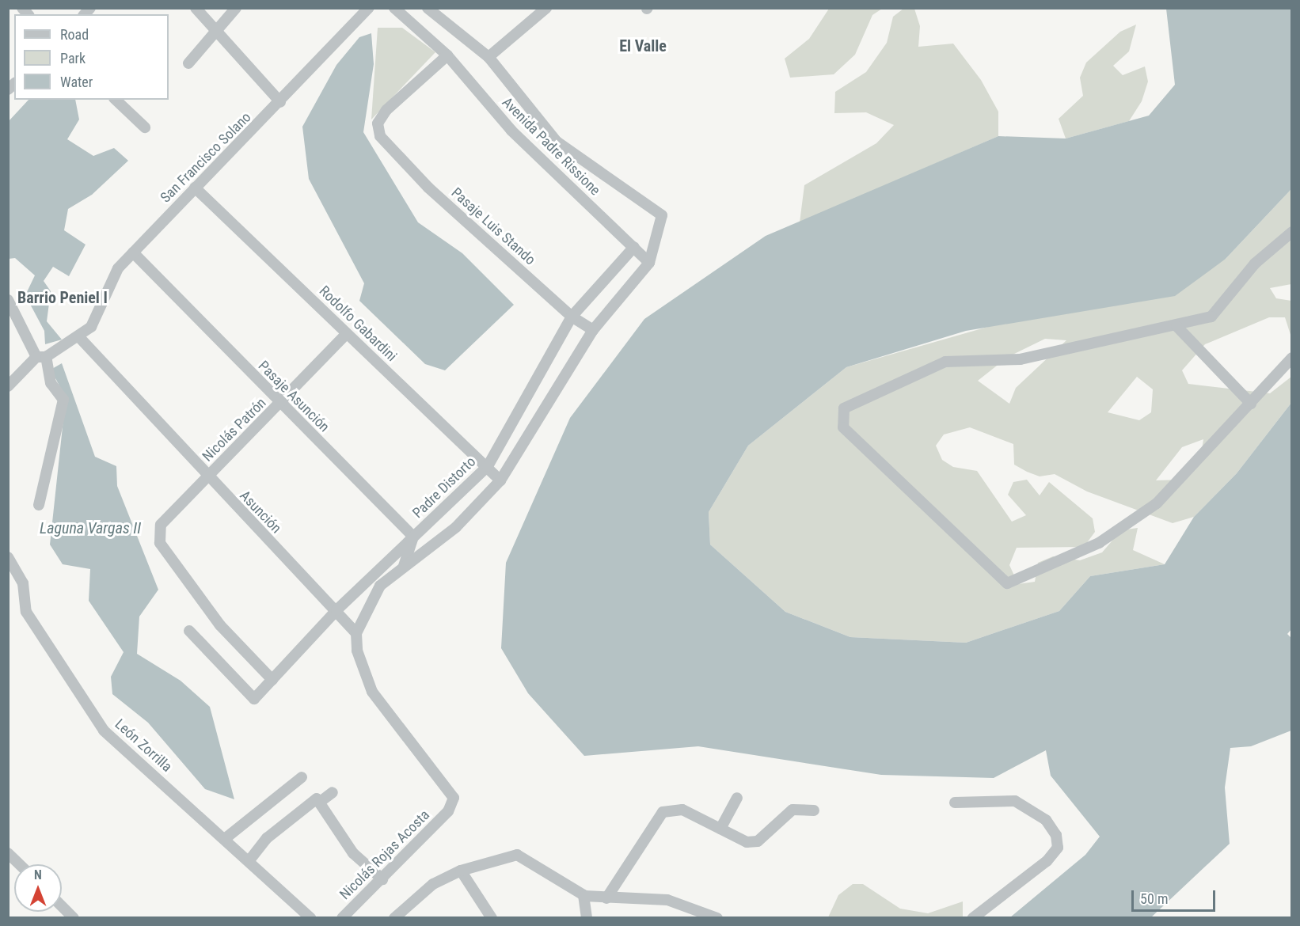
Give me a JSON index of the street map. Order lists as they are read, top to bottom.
{
  "streets": {
    "street": [
      "Avenida Padre Rissione",
      "San Francisco Solano",
      "Pasaje Luis Stando",
      "Rodolfo Gabardini",
      "Pasaje Asunción",
      "Nicolás Patrón",
      "Padre Distorto",
      "Asunción",
      "León Zorrilla",
      "Nicolás Rojas Acosta"
    ]
  },
  "crossings": [
    ["Avenida Padre Rissione", "Pasaje Luis Stando"],
    ["Avenida Padre Rissione", "Padre Distorto"],
    ["San Francisco Solano", "Rodolfo Gabardini"],
    ["San Francisco Solano", "Pasaje Asunción"],
    ["San Francisco Solano", "Asunción"],
    ["Pasaje Luis Stando", "Padre Distorto"],
    ["Rodolfo Gabardini", "Nicolás Patrón"],
    ["Rodolfo Gabardini", "Padre Distorto"],
    ["Pasaje Asunción", "Nicolás Patrón"],
    ["Pasaje Asunción", "Padre Distorto"],
    ["Nicolás Patrón", "Padre Distorto"],
    ["Nicolás Patrón", "Asunción"],
    ["Padre Distorto", "Asunción"],
    ["Asunción", "Nicolás Rojas Acosta"]
  ],
  "districts": ["El Valle", "Barrio Peniel I"],
  "water": ["Laguna Vargas II"],
  "legend": ["Road", "Park", "Water"],
  "scale_bar": "50 m",
  "north": "top"
}
